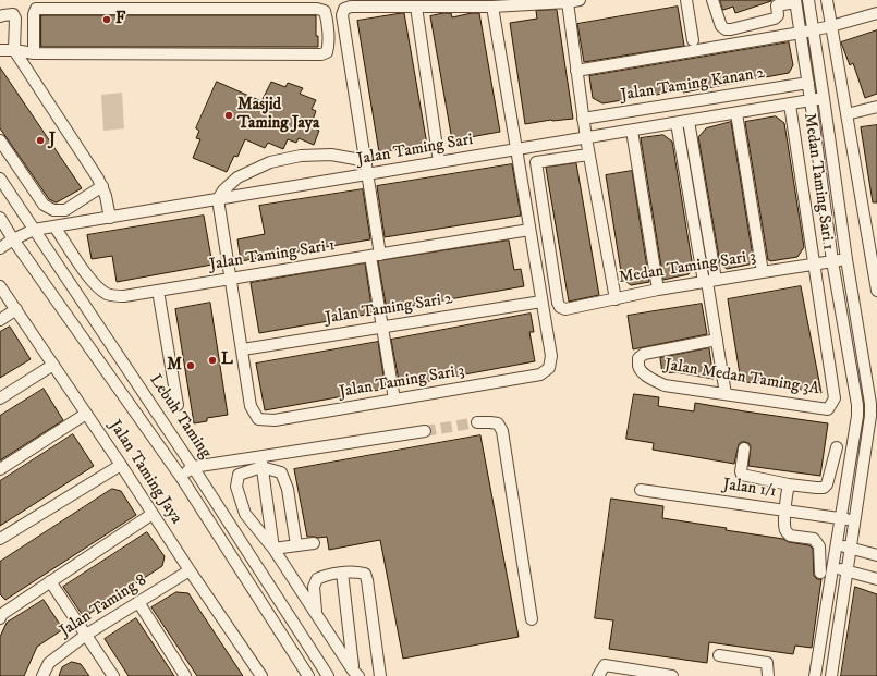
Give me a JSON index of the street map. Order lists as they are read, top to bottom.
{
  "streets": {
    "street": [
      "Jalan Taming Kanan 2",
      "Jalan Taming Sari",
      "Medan Taming Sari 1",
      "Jalan Taming Sari 1",
      "Medan Taming Sari 3",
      "Jalan Taming Sari 2",
      "Jalan Medan Taming 3A",
      "Jalan Taming Sari 3",
      "Lebuh Taming",
      "Jalan Taming Jaya",
      "Jalan 1/1",
      "Jalan Taming 8"
    ]
  },
  "crossings": [
    ["Jalan Taming Kanan 2", "Medan Taming Sari 3"],
    ["Jalan Taming Sari", "Medan Taming Sari 1"],
    ["Jalan Taming Sari", "Jalan Taming Sari 1"],
    ["Jalan Taming Sari", "Medan Taming Sari 3"],
    ["Jalan Taming Sari", "Lebuh Taming"],
    ["Medan Taming Sari 1", "Medan Taming Sari 3"],
    ["Medan Taming Sari 1", "Jalan Medan Taming 3A"],
    ["Medan Taming Sari 3", "Jalan Medan Taming 3A"],
    ["Jalan Taming Sari 2", "Jalan Taming Sari 3"],
    ["Jalan Taming Jaya", "Jalan Taming 8"]
  ],
  "places": [
    "F",
    "Masjid Taming Jaya",
    "J",
    "L",
    "M"
  ]
}
